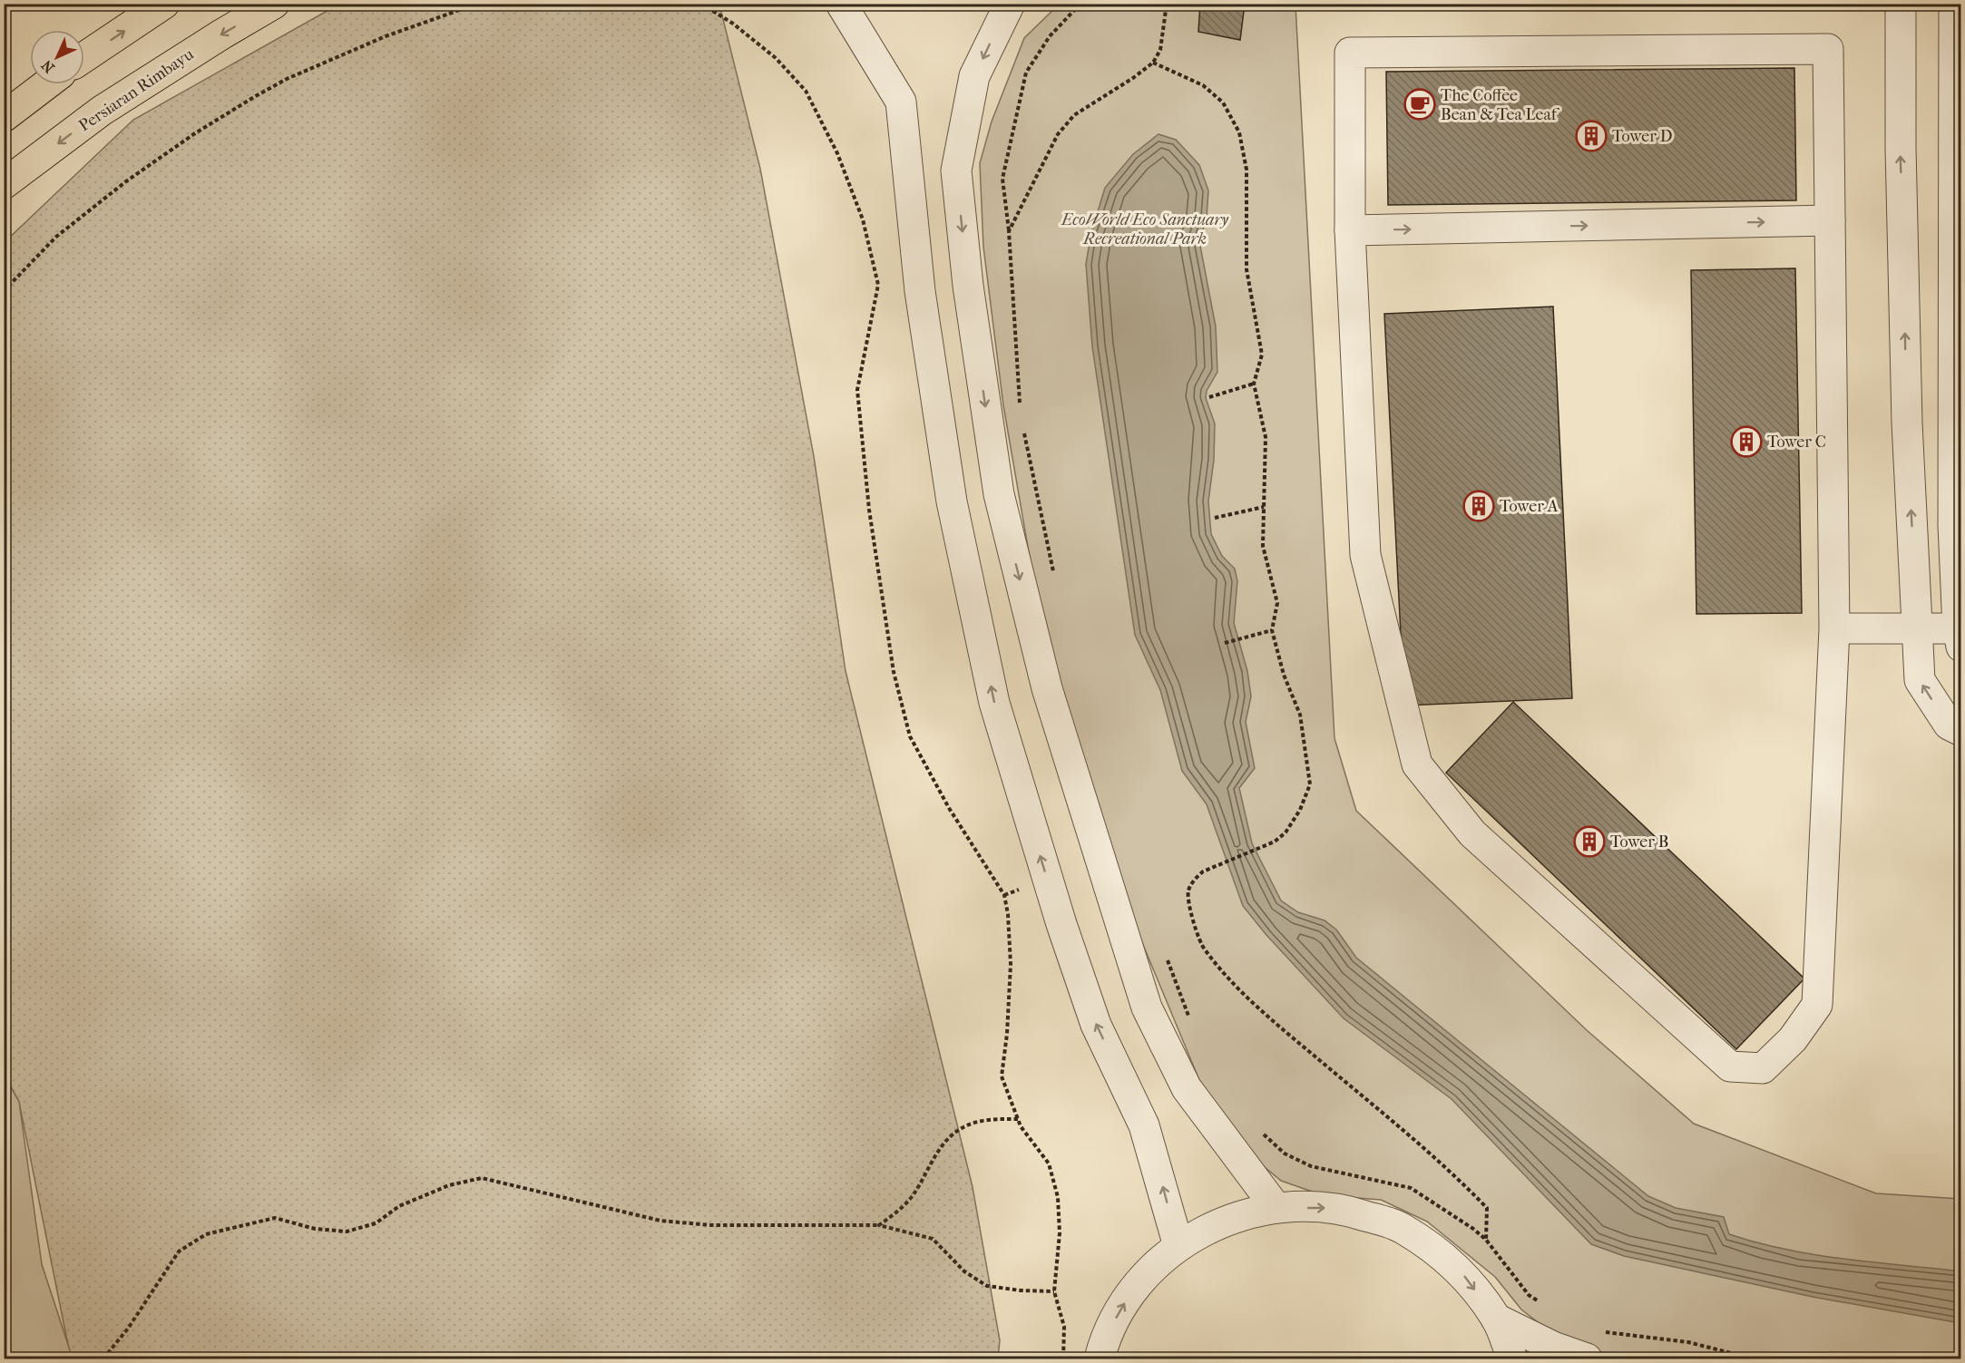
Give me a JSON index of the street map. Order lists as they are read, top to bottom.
{
  "streets": {
    "main road": ["Persiaran Rimbayu"]
  },
  "parks": ["EcoWorld Eco Sanctuary Recreational Park"],
  "places": {
    "cafe": ["The Coffee Bean & Tea Leaf"],
    "building": [
      "Tower D",
      "Tower C",
      "Tower A",
      "Tower B"
    ]
  },
  "north": "bottom left"
}
